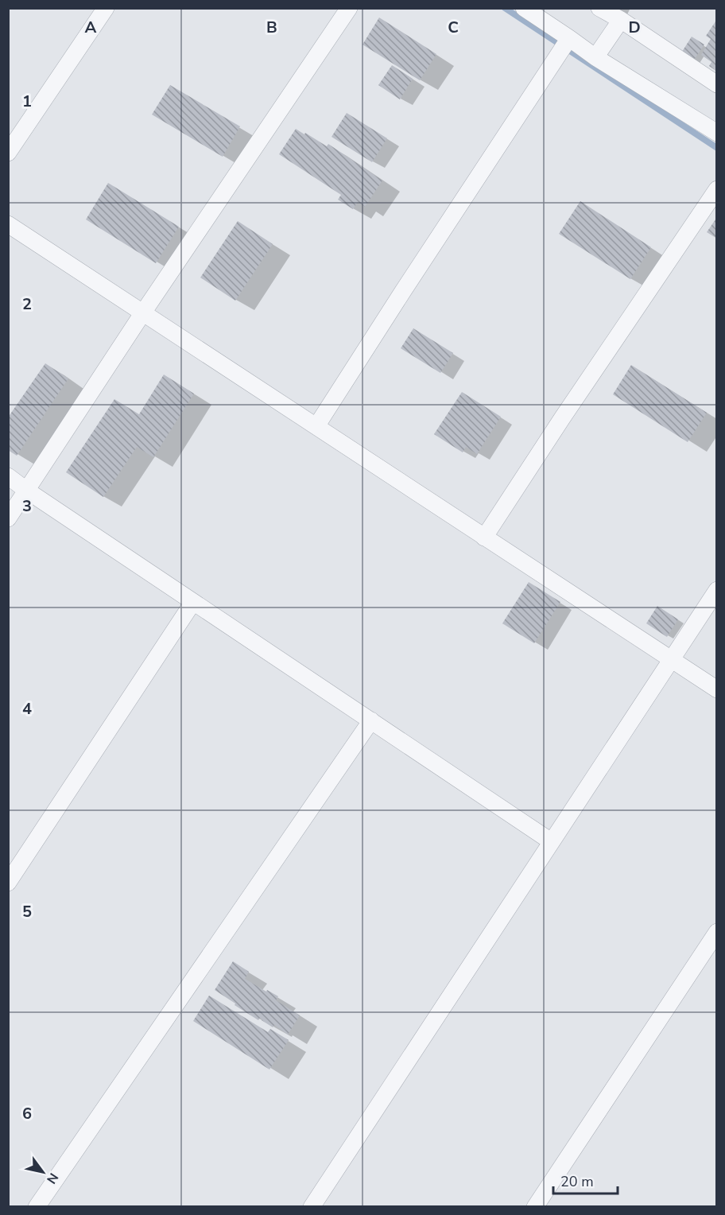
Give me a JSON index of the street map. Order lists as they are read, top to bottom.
{
  "scale_bar": "20 m",
  "north": "bottom right",
  "grid": {
    "columns": [
      "A",
      "B",
      "C",
      "D"
    ],
    "rows": [
      "1",
      "2",
      "3",
      "4",
      "5",
      "6"
    ]
  }
}
